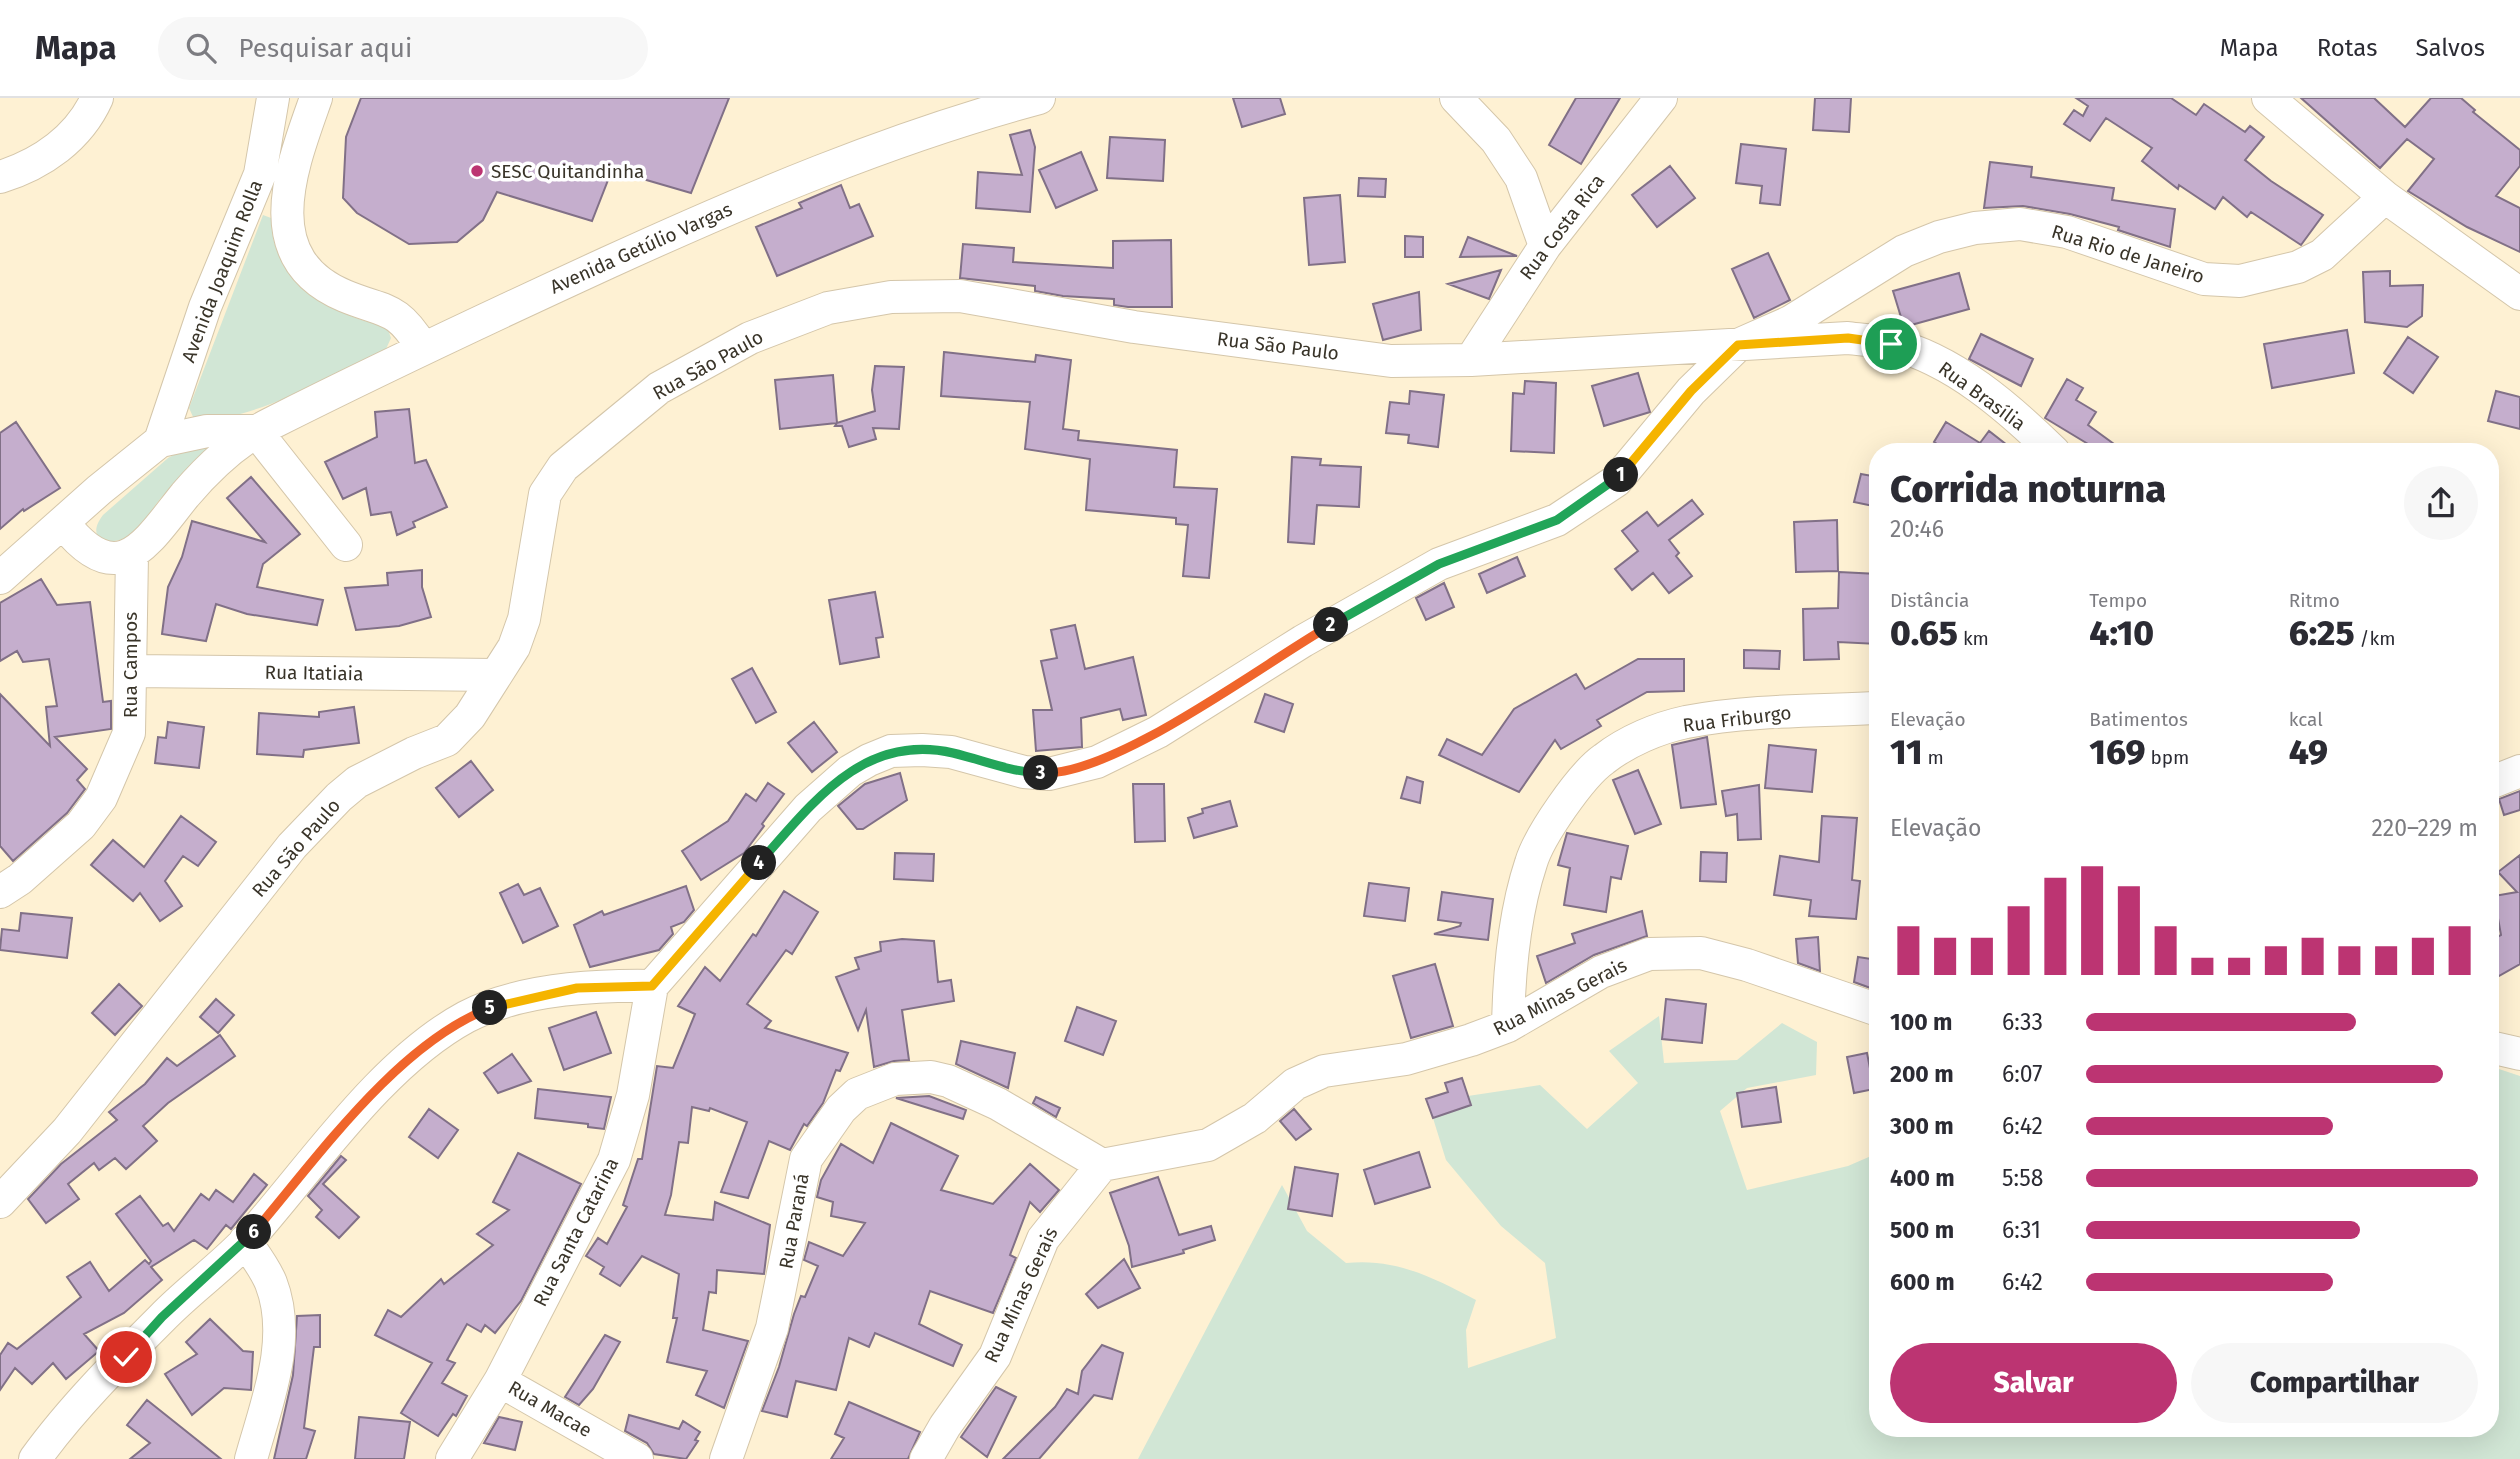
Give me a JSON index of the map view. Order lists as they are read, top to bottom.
{
  "streets": {
    "street": [
      "Rua Costa Rica",
      "Avenida Getúlio Vargas",
      "Rua Rio de Janeiro",
      "Avenida Joaquim Rolla",
      "Rua São Paulo",
      "Rua Brasília",
      "Rua Campos",
      "Rua Itatiaia",
      "Rua Friburgo",
      "Rua Minas Gerais",
      "Rua Paraná",
      "Rua Santa Catarina",
      "Rua Macae"
    ]
  },
  "crossings": [
    ["Rua Costa Rica", "Rua São Paulo"],
    ["Avenida Getúlio Vargas", "Avenida Joaquim Rolla"],
    ["Avenida Getúlio Vargas", "Rua Campos"],
    ["Rua Rio de Janeiro", "Rua São Paulo"],
    ["Rua Rio de Janeiro", "Rua Brasília"],
    ["Rua Rio de Janeiro", "Rua Santa Catarina"],
    ["Rua São Paulo", "Rua Brasília"],
    ["Rua São Paulo", "Rua Itatiaia"],
    ["Rua Campos", "Rua Itatiaia"],
    ["Rua Friburgo", "Rua Minas Gerais"],
    ["Rua Minas Gerais", "Rua Paraná"],
    ["Rua Santa Catarina", "Rua Macae"]
  ],
  "places": ["SESC Quitandinha"],
  "page": {
    "header": "Mapa",
    "search": "Pesquisar aqui",
    "nav": ["Mapa", "Rotas", "Salvos"],
    "heading": ["Corrida noturna", "20:46"],
    "pins": [
      "1",
      "2",
      "3",
      "4",
      "5",
      "6"
    ],
    "stats": [
      ["Distância", "0.65 km"],
      ["Tempo", "4:10"],
      ["Ritmo", "6:25 /km"],
      ["Elevação", "11 m"],
      ["Batimentos", "169 bpm"],
      ["kcal", "49"]
    ],
    "chart": ["Elevação", "220–229 m"],
    "list": [
      {
        "name": "100 m",
        "note": "6:33"
      },
      {
        "name": "200 m",
        "note": "6:07"
      },
      {
        "name": "300 m",
        "note": "6:42"
      },
      {
        "name": "400 m",
        "note": "5:58"
      },
      {
        "name": "500 m",
        "note": "6:31"
      },
      {
        "name": "600 m",
        "note": "6:42"
      }
    ],
    "buttons": ["Salvar", "Compartilhar"]
  }
}
